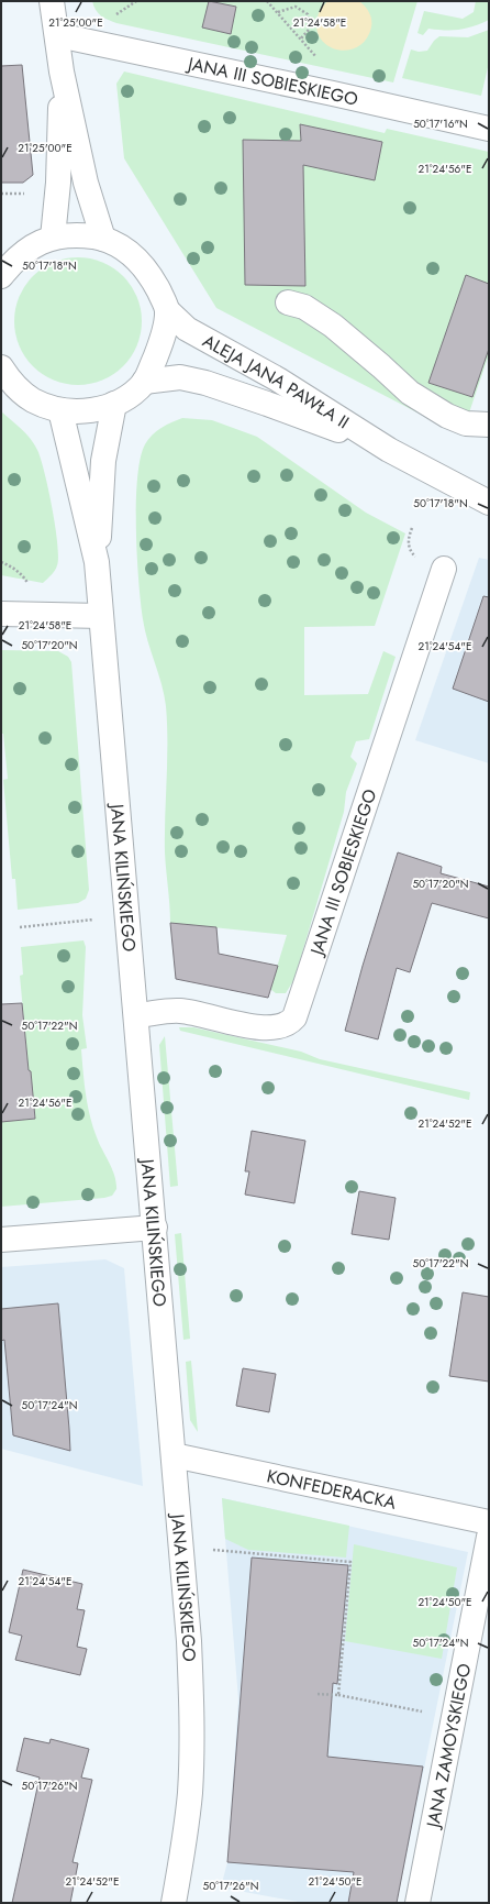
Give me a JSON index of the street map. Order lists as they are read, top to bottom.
{
  "streets": {
    "street": [
      "JANA III SOBIESKIEGO",
      "ALEJA JANA PAWŁA II",
      "JANA KILIŃSKIEGO",
      "KONFEDERACKA",
      "JANA ZAMOYSKIEGO"
    ]
  },
  "crossings": [
    ["JANA III SOBIESKIEGO", "JANA KILIŃSKIEGO"],
    ["JANA KILIŃSKIEGO", "KONFEDERACKA"]
  ],
  "coordinates": [
    "21°25'00\"E",
    "21°24'58\"E",
    "50°17'16\"N",
    "21°24'56\"E",
    "50°17'18\"N",
    "50°17'20\"N",
    "21°24'54\"E",
    "50°17'22\"N",
    "21°24'52\"E",
    "50°17'24\"N",
    "21°24'50\"E",
    "50°17'26\"N"
  ]
}
